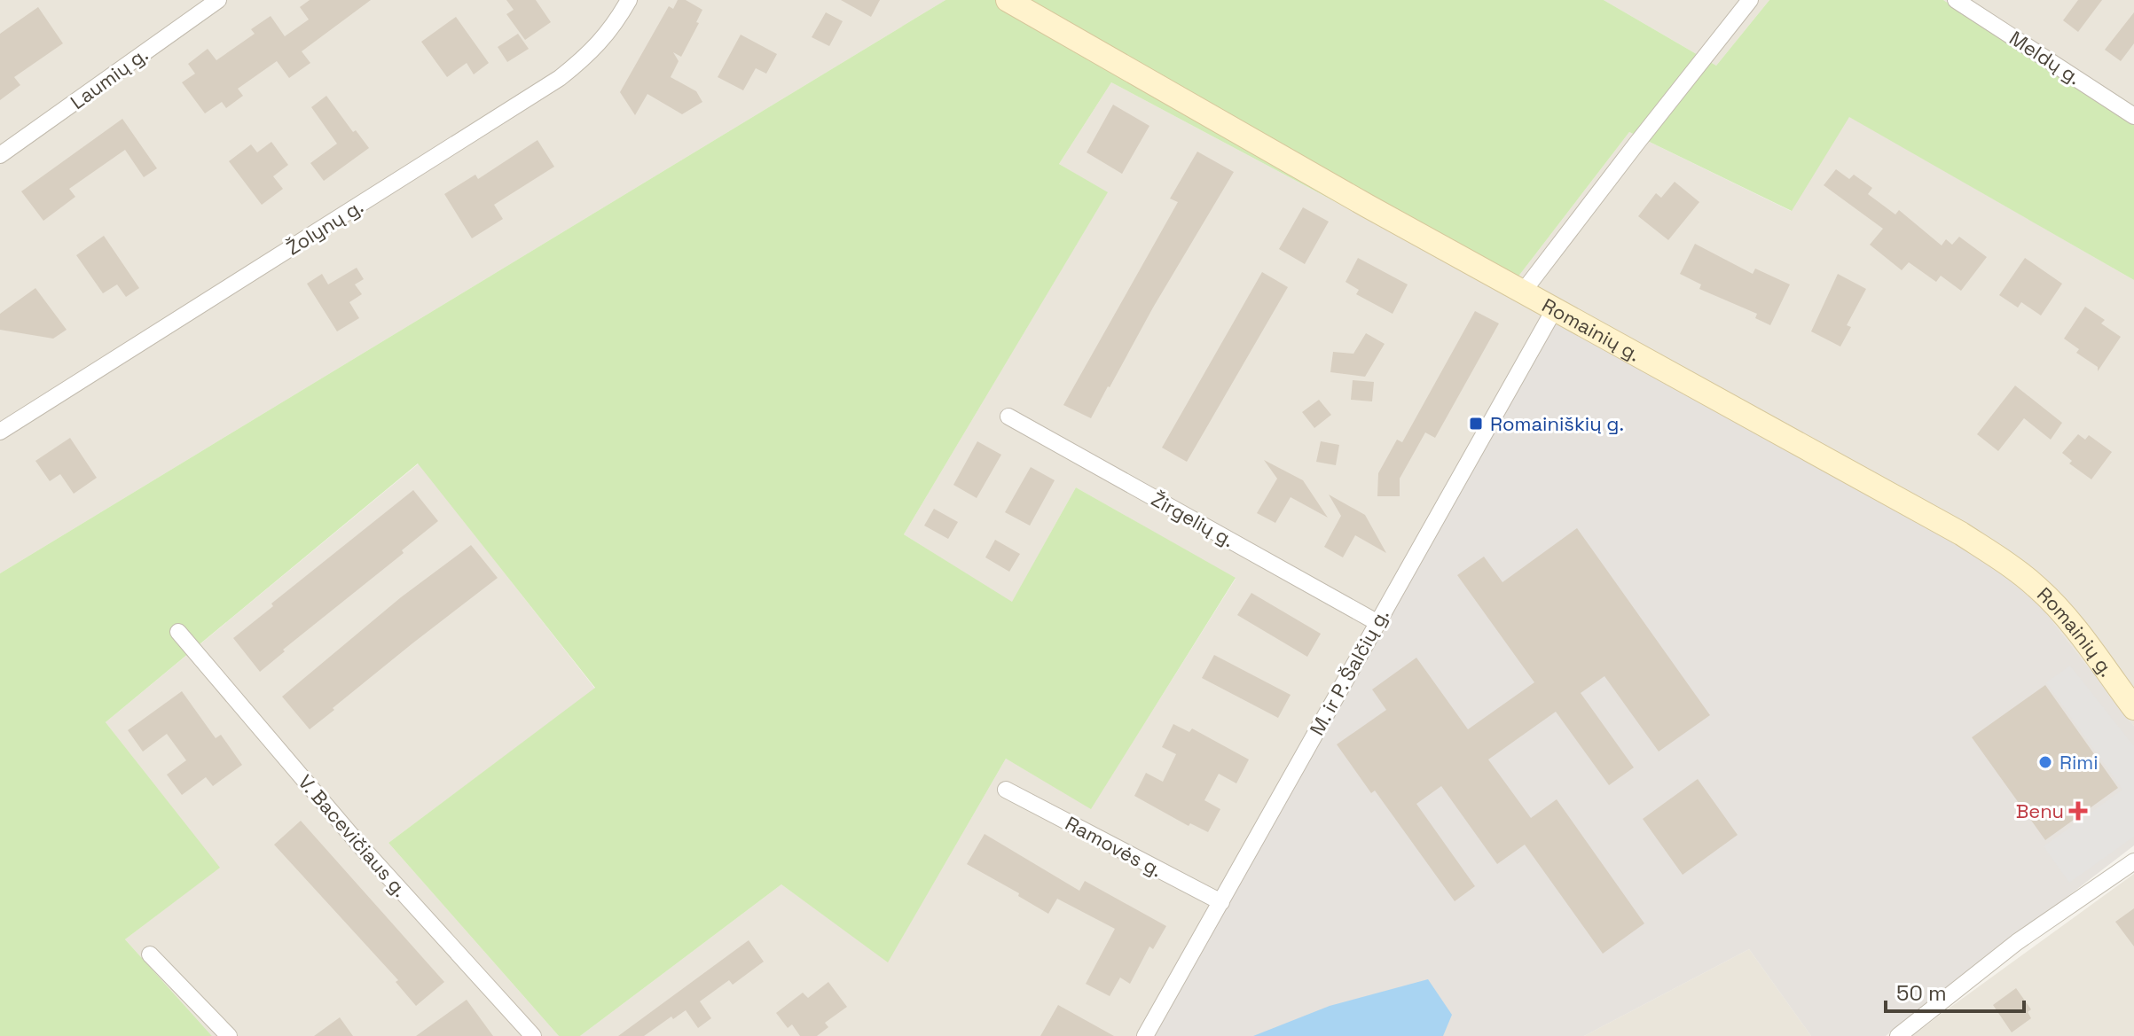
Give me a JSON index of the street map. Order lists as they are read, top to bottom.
{
  "streets": {
    "main road": ["Romainių g."],
    "street": [
      "Meldų g.",
      "Laumių g.",
      "Žolynų g.",
      "Žirgelių g.",
      "M. ir P. Šalčių g.",
      "V. Bacevičiaus g.",
      "Ramovės g."
    ]
  },
  "crossings": [
    ["Romainių g.", "M. ir P. Šalčių g."],
    ["Žirgelių g.", "M. ir P. Šalčių g."],
    ["M. ir P. Šalčių g.", "Ramovės g."]
  ],
  "places": {
    "transit": ["Romainiškių g."],
    "other": ["Rimi"],
    "health": ["Benu"]
  },
  "scale_bar": "50 m"
}
